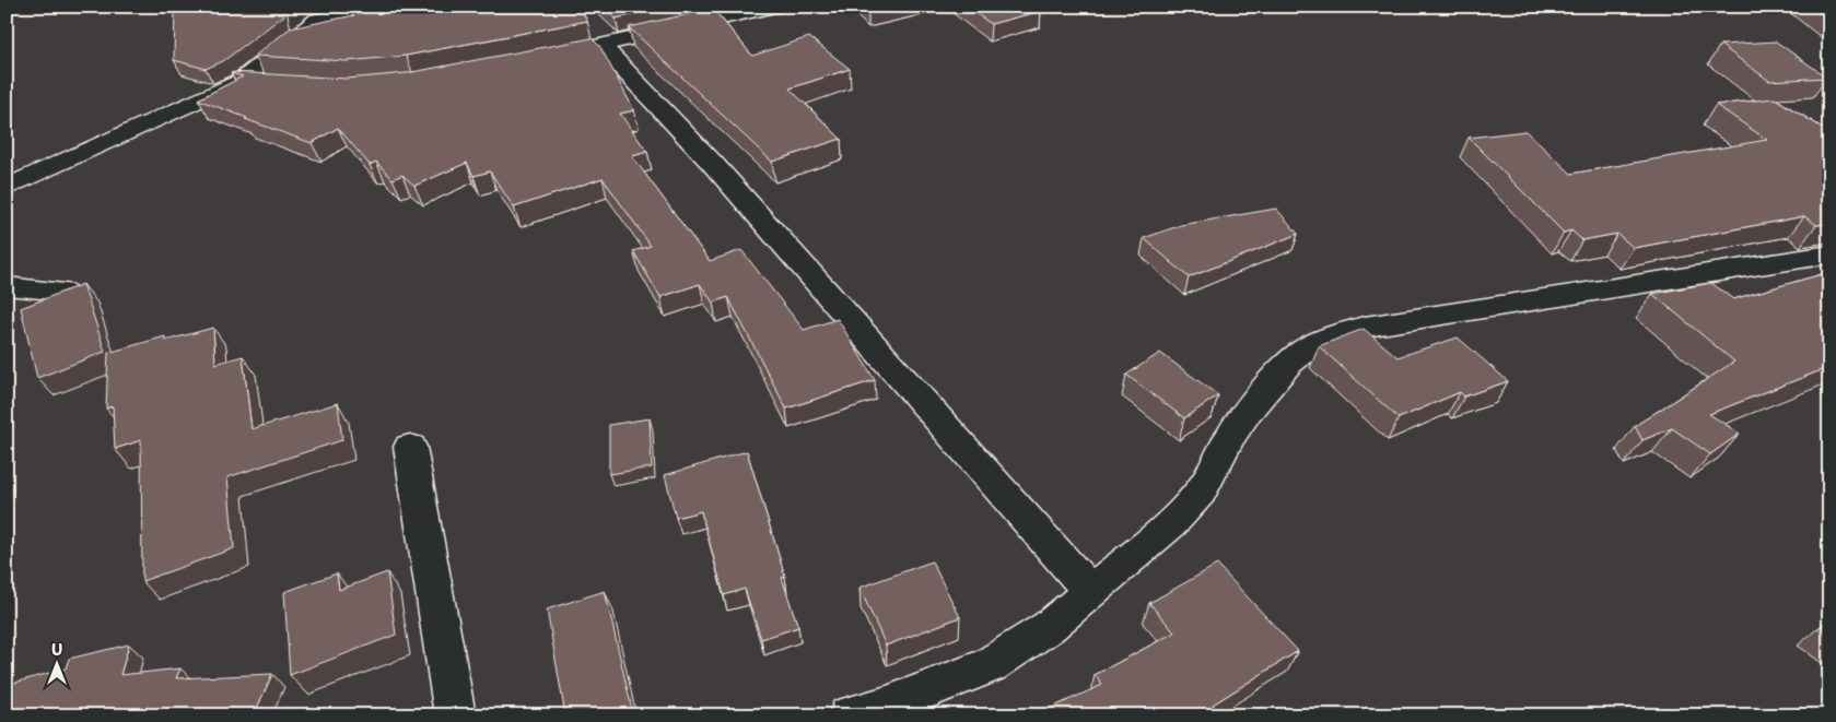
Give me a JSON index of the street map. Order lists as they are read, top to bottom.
{
  "north": "top"
}
